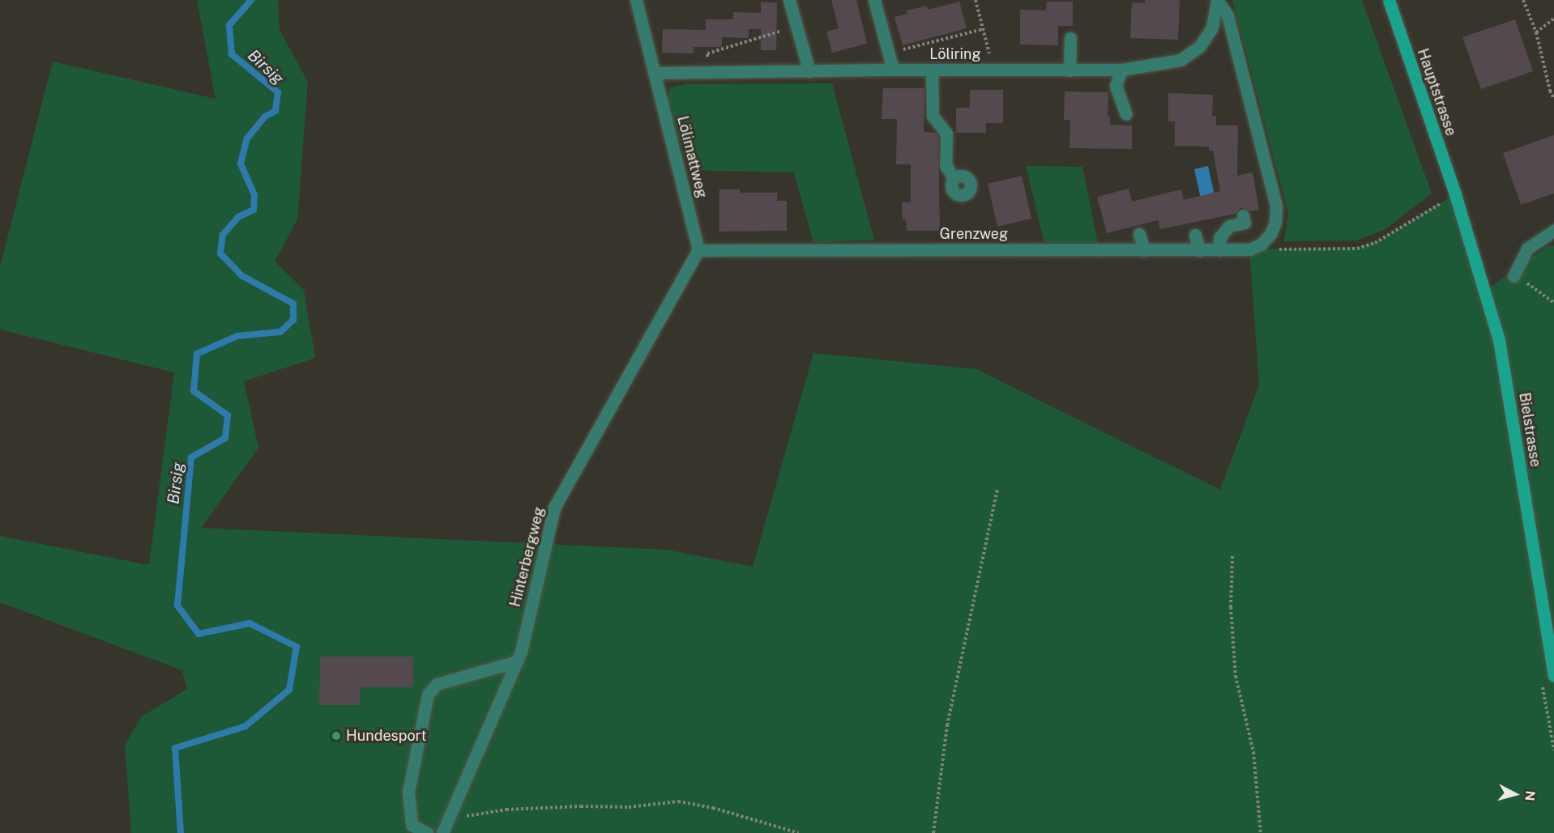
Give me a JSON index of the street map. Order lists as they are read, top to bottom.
{
  "streets": {
    "main road": ["Hauptstrasse", "Bielstrasse"],
    "street": [
      "Löliring",
      "Lölimattweg",
      "Grenzweg",
      "Hinterbergweg"
    ]
  },
  "crossings": [
    ["Löliring", "Lölimattweg"],
    ["Hauptstrasse", "Bielstrasse"],
    ["Lölimattweg", "Grenzweg"],
    ["Lölimattweg", "Hinterbergweg"],
    ["Grenzweg", "Hinterbergweg"]
  ],
  "water": ["Birsig"],
  "places": ["Hundesport"],
  "north": "right"
}
